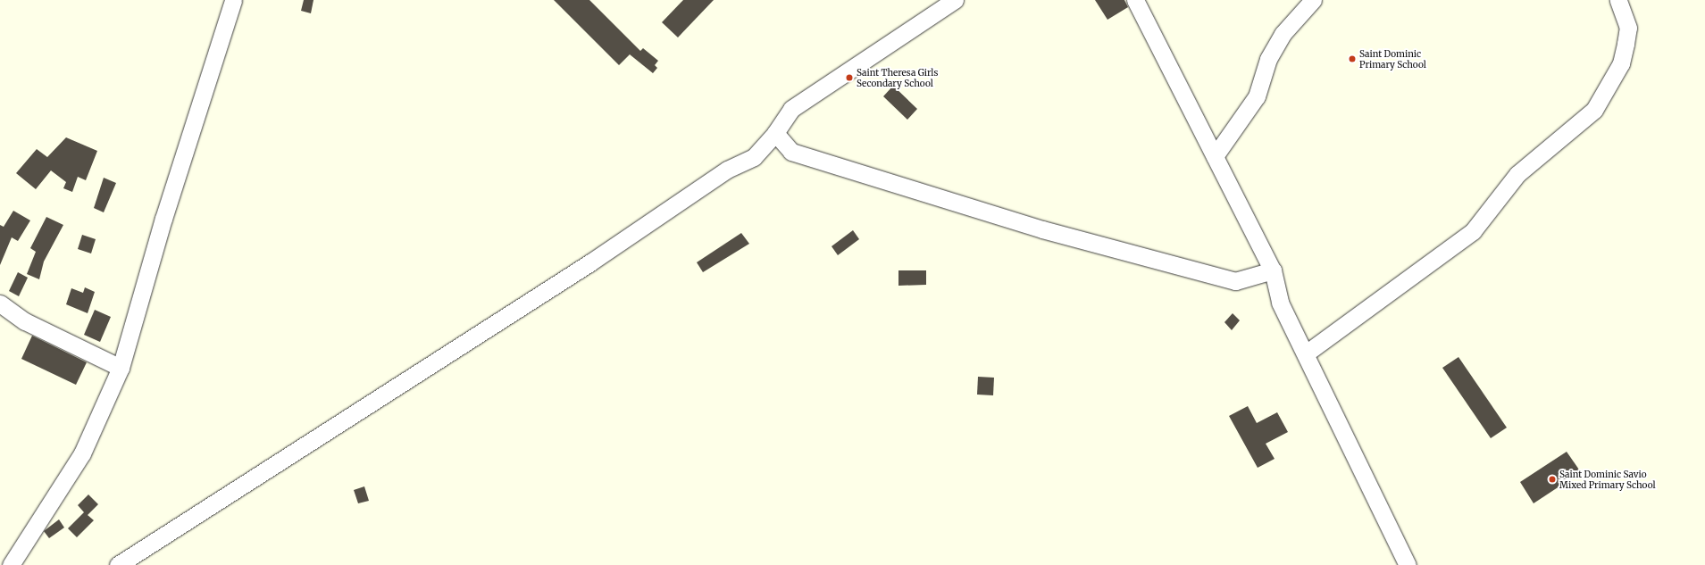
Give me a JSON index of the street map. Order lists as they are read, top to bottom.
{
  "places": ["Saint Dominic Primary School", "Saint Theresa Girls Secondary School", "Saint Dominic Savio Mixed Primary School"]
}
